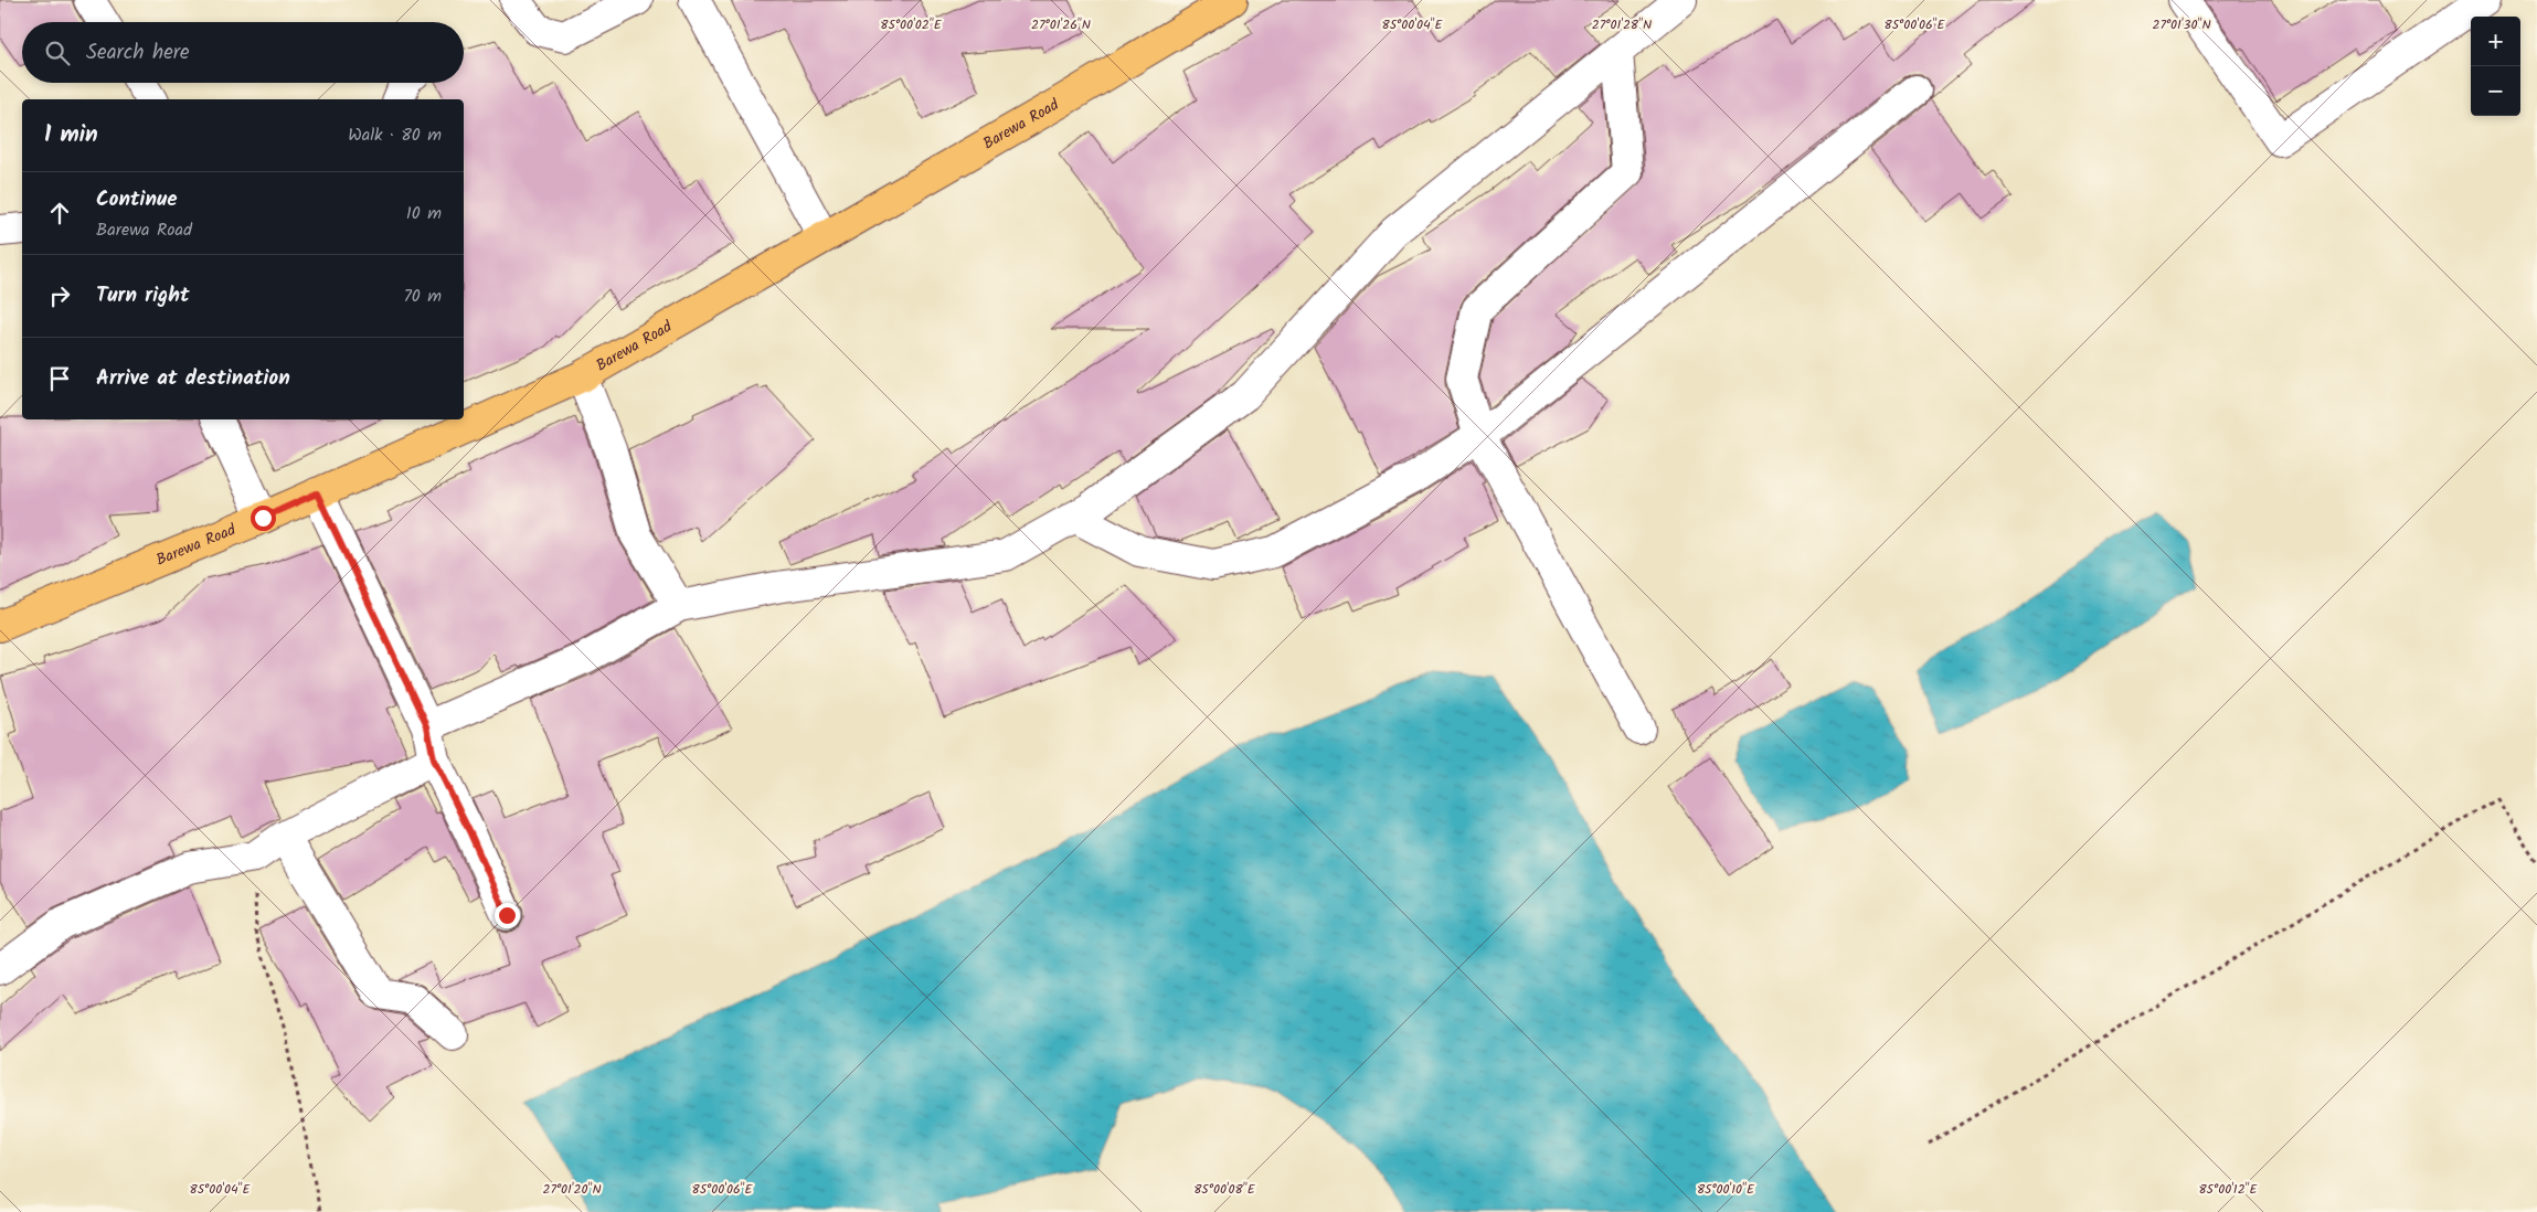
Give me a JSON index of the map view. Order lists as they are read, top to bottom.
{
  "streets": {
    "main road": ["Barewa Road"]
  },
  "page": {
    "map_buttons": ["+", "−"],
    "search": "Search here",
    "heading": ["1 min", "Walk · 80 m"],
    "list": [
      ["Continue", "Barewa Road", "10 m"],
      ["Turn right", "70 m"],
      "Arrive at destination"
    ]
  },
  "coordinates": [
    "85°00'02\"E",
    "27°01'26\"N",
    "85°00'04\"E",
    "27°01'28\"N",
    "85°00'06\"E",
    "27°01'30\"N",
    "27°01'20\"N",
    "85°00'08\"E",
    "85°00'10\"E",
    "85°00'12\"E"
  ]
}
